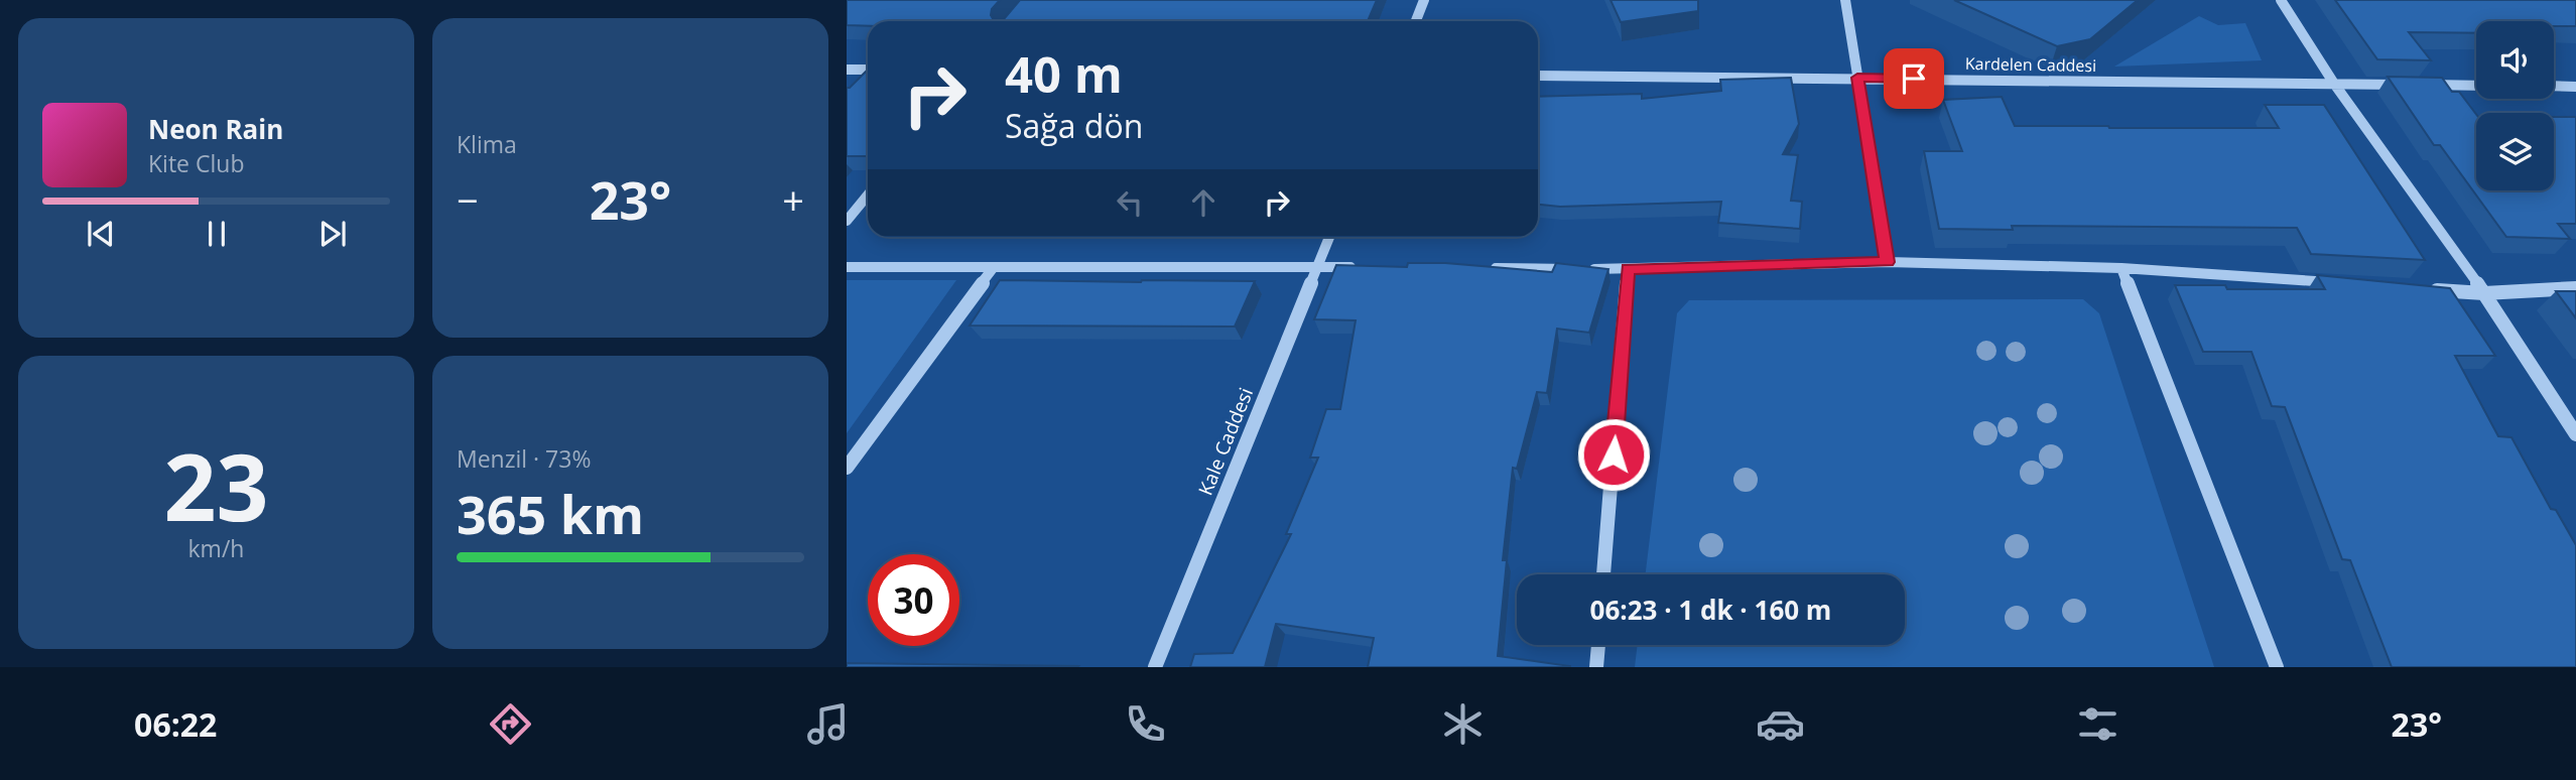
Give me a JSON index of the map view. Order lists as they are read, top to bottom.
{
  "streets": {
    "street": ["Kardelen Caddesi", "Kale Caddesi"]
  },
  "page": {
    "tile": [
      "Klima",
      ["23", "km/h"],
      ["Menzil · 73%", "365 km"]
    ],
    "turn": ["40 m", "Sağa dön"],
    "song": ["Neon Rain", "Kite Club"],
    "heat": ["−", "23°", "+"],
    "limit": "30",
    "trip": "06:23 · 1 dk · 160 m",
    "tabs": ["06:22", "23°"]
  }
}
